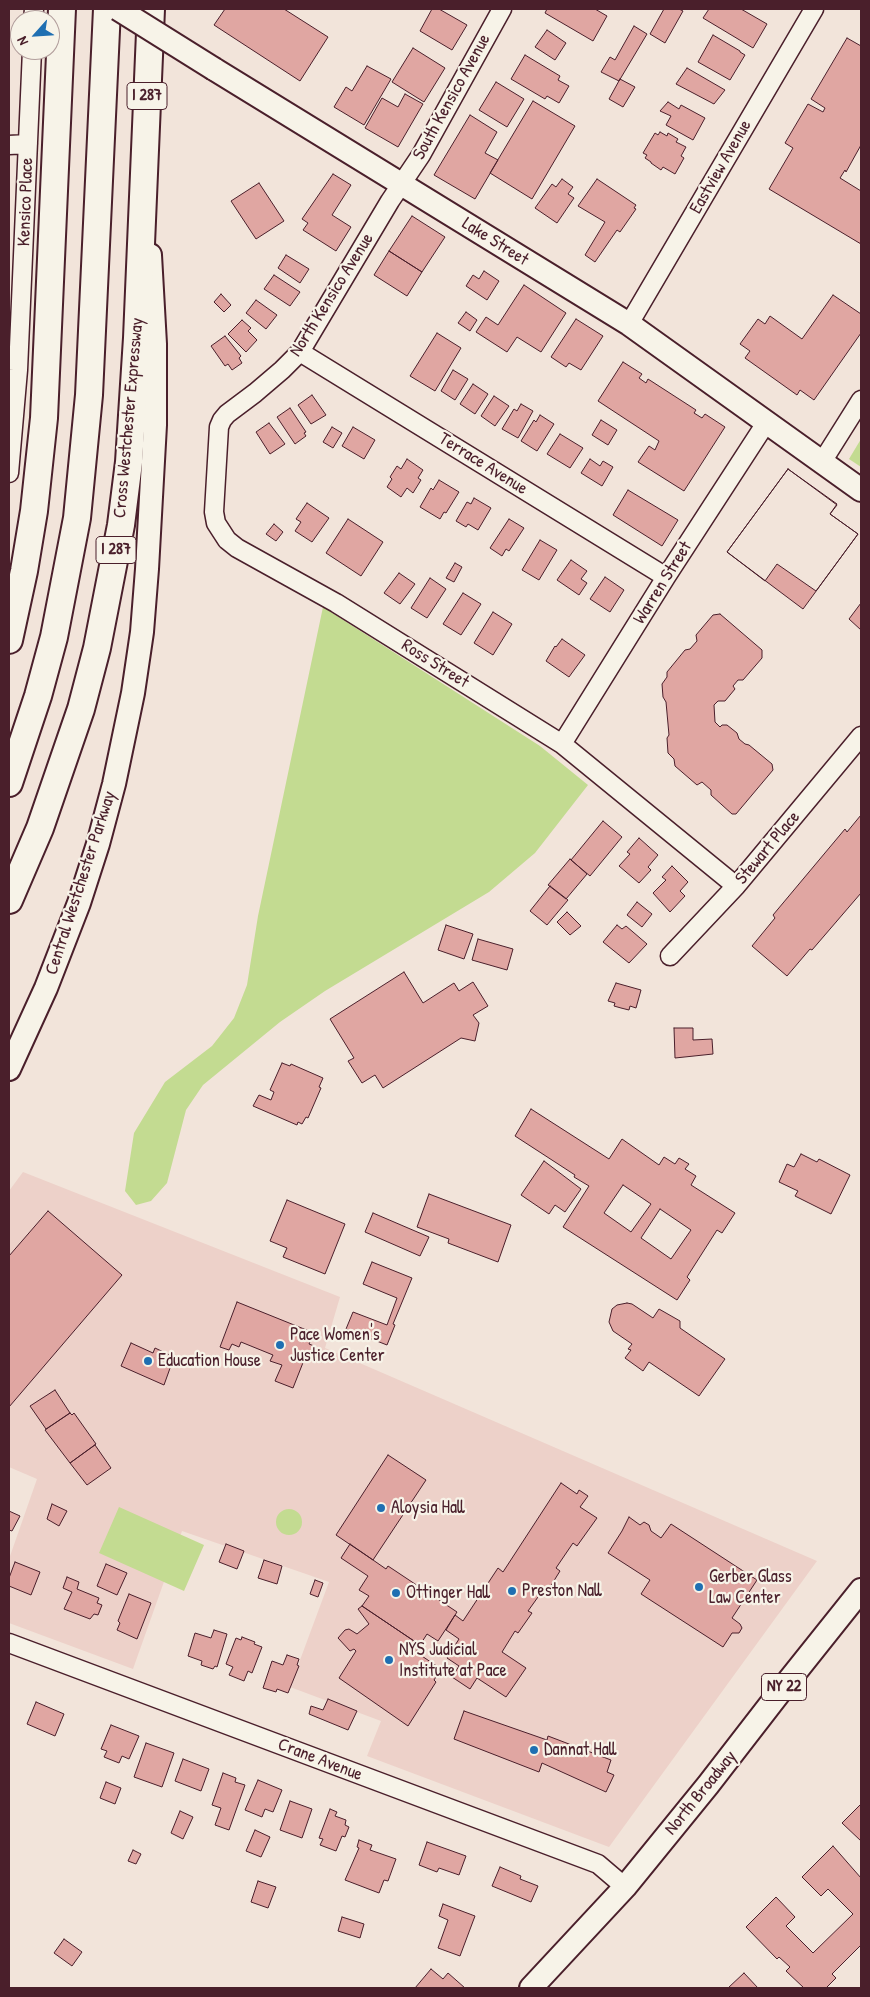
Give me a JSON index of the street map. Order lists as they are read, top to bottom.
{
  "streets": {
    "highway": ["I 287", "Cross Westchester Expressway"],
    "main road": [
      "Lake Street",
      "Central Westchester Parkway",
      "NY 22",
      "North Broadway"
    ],
    "street": [
      "South Kensico Avenue",
      "Eastview Avenue",
      "Kensico Place",
      "North Kensico Avenue",
      "Terrace Avenue",
      "Warren Street",
      "Ross Street",
      "Stewart Place",
      "Crane Avenue"
    ]
  },
  "crossings": [
    ["South Kensico Avenue", "Lake Street"],
    ["South Kensico Avenue", "North Kensico Avenue"],
    ["Eastview Avenue", "Lake Street"],
    ["Lake Street", "North Kensico Avenue"],
    ["Lake Street", "Warren Street"],
    ["North Kensico Avenue", "Terrace Avenue"],
    ["North Kensico Avenue", "Ross Street"],
    ["Cross Westchester Expressway", "Central Westchester Parkway"],
    ["Terrace Avenue", "Warren Street"],
    ["Warren Street", "Ross Street"],
    ["Ross Street", "Stewart Place"],
    ["Crane Avenue", "North Broadway"]
  ],
  "places": [
    "Pace Women's Justice Center",
    "Education House",
    "Aloysia Hall",
    "Gerber Glass Law Center",
    "Preston Nall",
    "Ottinger Hall",
    "NYS Judicial Institute at Pace",
    "Dannat Hall"
  ],
  "north": "bottom left"
}
